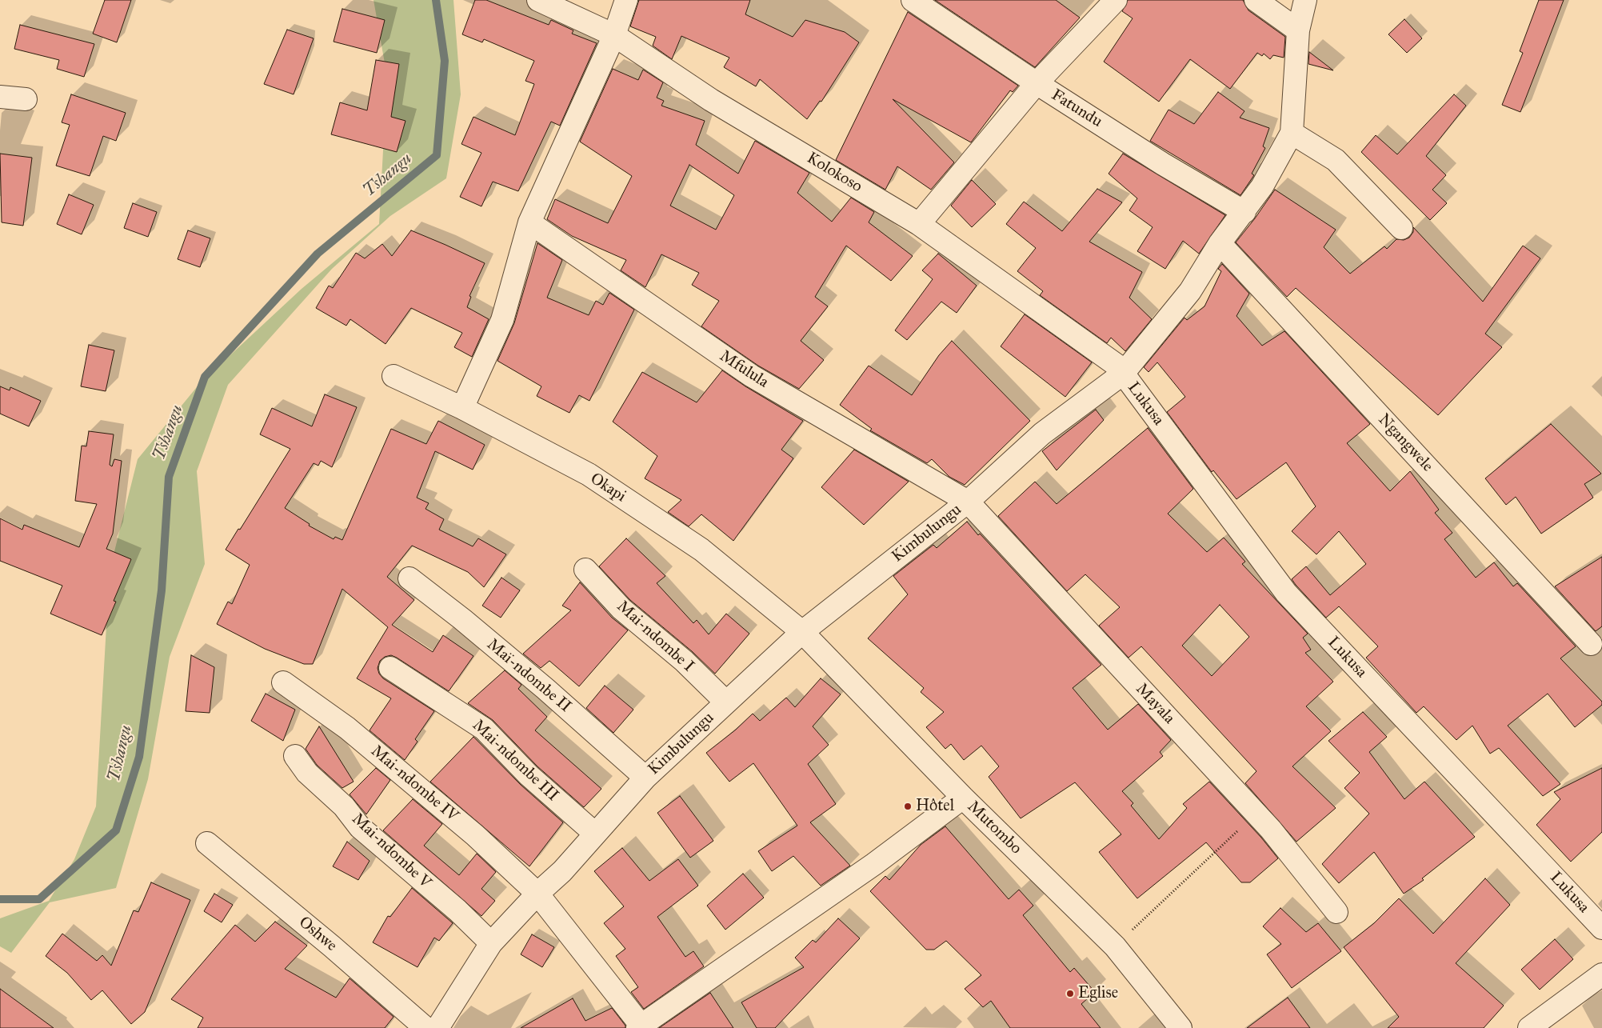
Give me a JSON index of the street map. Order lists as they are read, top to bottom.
{
  "streets": {
    "street": [
      "Fatundu",
      "Kolokoso",
      "Mfulula",
      "Lukusa",
      "Ngangwele",
      "Okapi",
      "Kimbulungu",
      "Mai-ndombe I",
      "Maï-ndombe II",
      "Mayala",
      "Mai-ndombe III",
      "Mai-ndombe IV",
      "Mutombo",
      "Mai-ndombe V",
      "Oshwe"
    ]
  },
  "crossings": [
    ["Fatundu", "Kimbulungu"],
    ["Kolokoso", "Lukusa"],
    ["Kolokoso", "Kimbulungu"],
    ["Mfulula", "Kimbulungu"],
    ["Mfulula", "Mayala"],
    ["Lukusa", "Kimbulungu"],
    ["Ngangwele", "Kimbulungu"],
    ["Okapi", "Kimbulungu"],
    ["Okapi", "Mutombo"],
    ["Kimbulungu", "Mai-ndombe I"],
    ["Kimbulungu", "Maï-ndombe II"],
    ["Kimbulungu", "Mayala"],
    ["Kimbulungu", "Mai-ndombe III"],
    ["Kimbulungu", "Mai-ndombe IV"],
    ["Kimbulungu", "Mutombo"],
    ["Kimbulungu", "Mai-ndombe V"]
  ],
  "water": ["Tshangu"],
  "places": ["Hôtel", "Eglise"]
}
